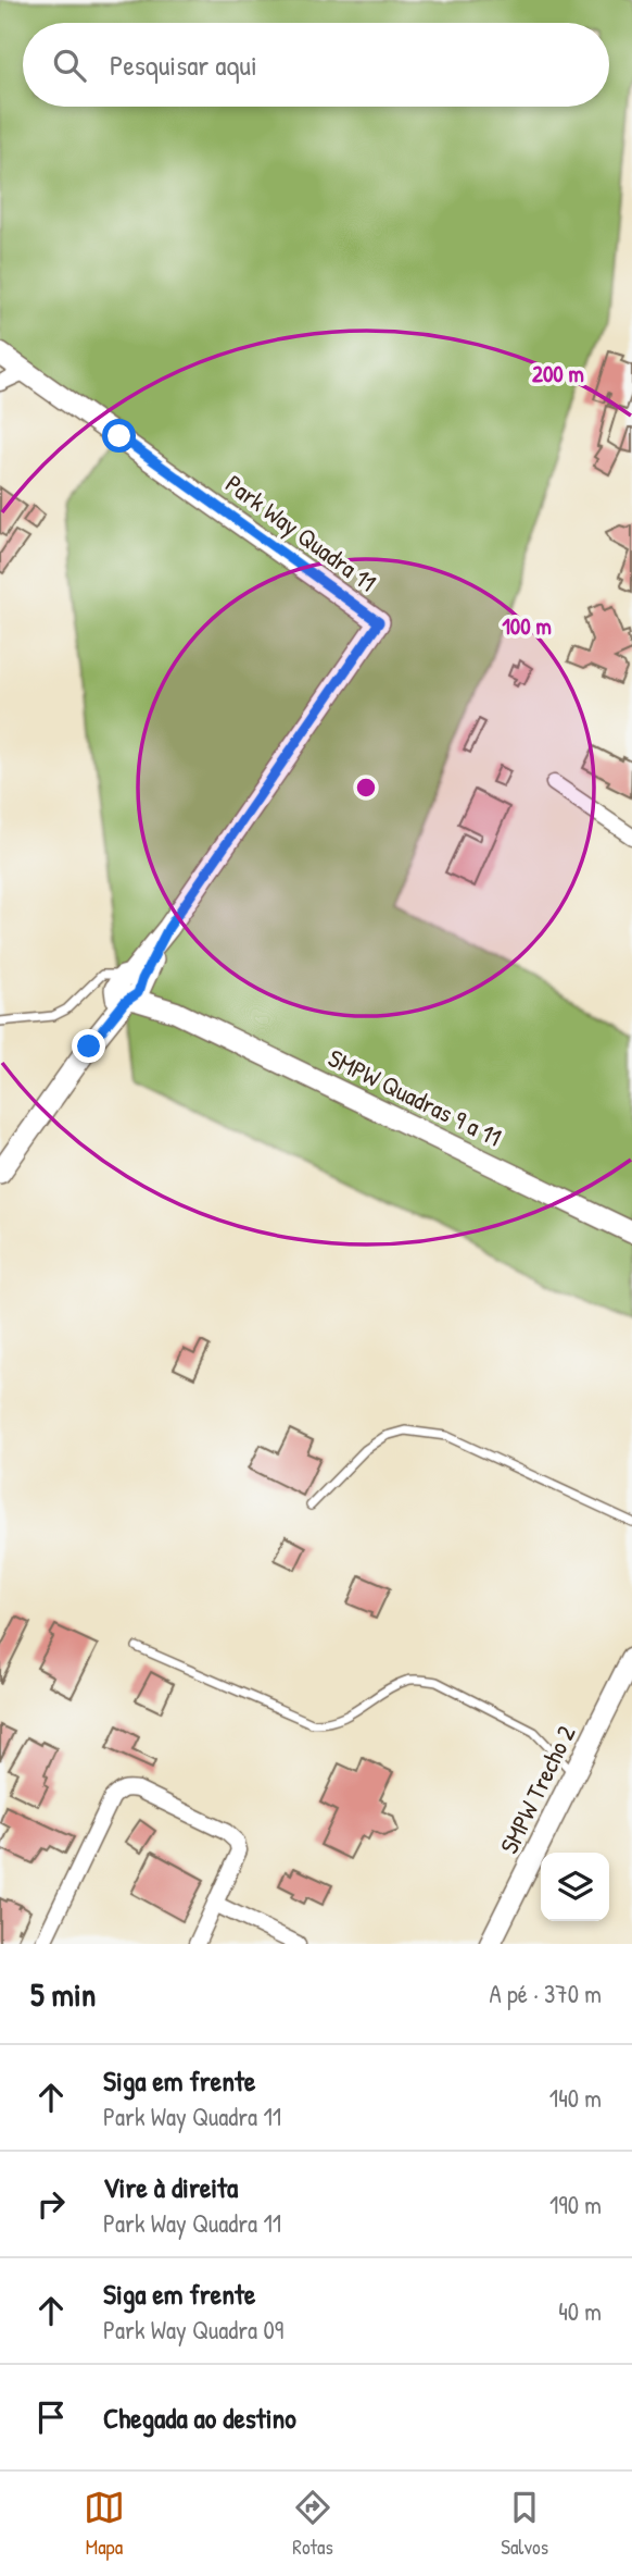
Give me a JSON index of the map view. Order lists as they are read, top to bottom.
{
  "streets": {
    "street": ["Park Way Quadra 11", "SMPW Quadras 9 a 11", "SMPW Trecho 2"]
  },
  "crossings": [
    ["Park Way Quadra 11", "SMPW Quadras 9 a 11"]
  ],
  "page": {
    "search": "Pesquisar aqui",
    "heading": ["5 min", "A pé · 370 m"],
    "list": [
      ["Siga em frente", "Park Way Quadra 11", "140 m"],
      ["Vire à direita", "Park Way Quadra 11", "190 m"],
      ["Siga em frente", "Park Way Quadra 09", "40 m"],
      "Chegada ao destino"
    ],
    "nav": ["Mapa", "Rotas", "Salvos"]
  },
  "rings": ["200 m", "100 m"]
}
